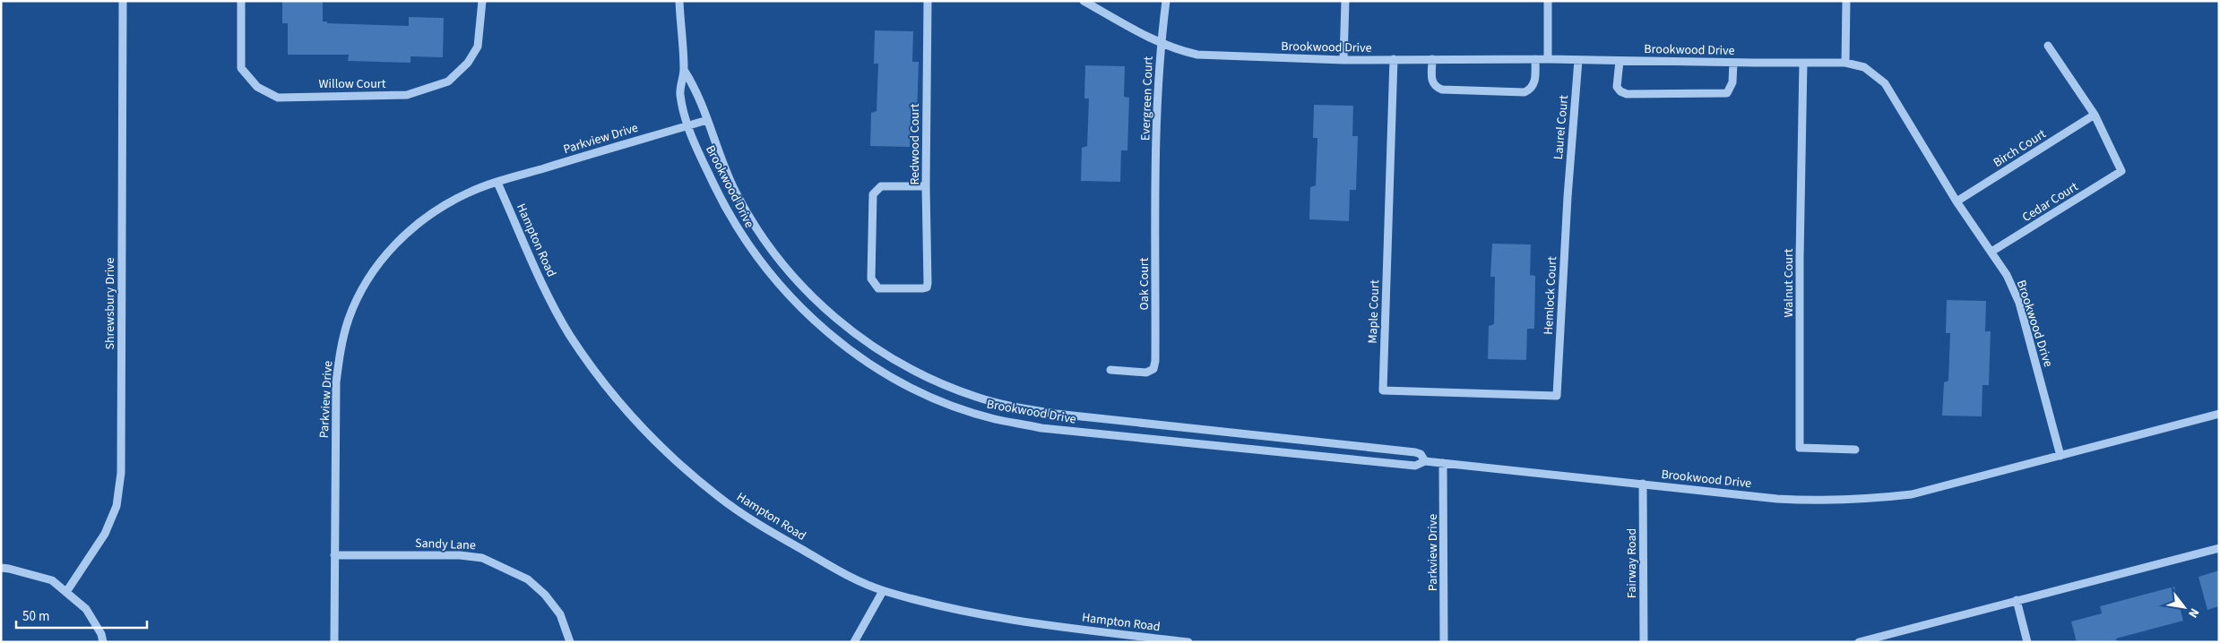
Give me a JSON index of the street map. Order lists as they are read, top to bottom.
{
  "streets": {
    "street": [
      "Brookwood Drive",
      "Willow Court",
      "Evergreen Court",
      "Laurel Court",
      "Parkview Drive",
      "Redwood Court",
      "Birch Court",
      "Cedar Court",
      "Hampton Road",
      "Walnut Court",
      "Oak Court",
      "Hemlock Court",
      "Shrewsbury Drive",
      "Maple Court",
      "Sandy Lane",
      "Fairway Road"
    ]
  },
  "crossings": [
    ["Brookwood Drive", "Evergreen Court"],
    ["Brookwood Drive", "Laurel Court"],
    ["Brookwood Drive", "Parkview Drive"],
    ["Brookwood Drive", "Birch Court"],
    ["Brookwood Drive", "Cedar Court"],
    ["Brookwood Drive", "Walnut Court"],
    ["Brookwood Drive", "Maple Court"],
    ["Brookwood Drive", "Fairway Road"],
    ["Evergreen Court", "Oak Court"],
    ["Laurel Court", "Hemlock Court"],
    ["Parkview Drive", "Hampton Road"],
    ["Parkview Drive", "Sandy Lane"],
    ["Birch Court", "Cedar Court"],
    ["Hemlock Court", "Maple Court"]
  ],
  "scale_bar": "50 m",
  "north": "bottom right"
}
